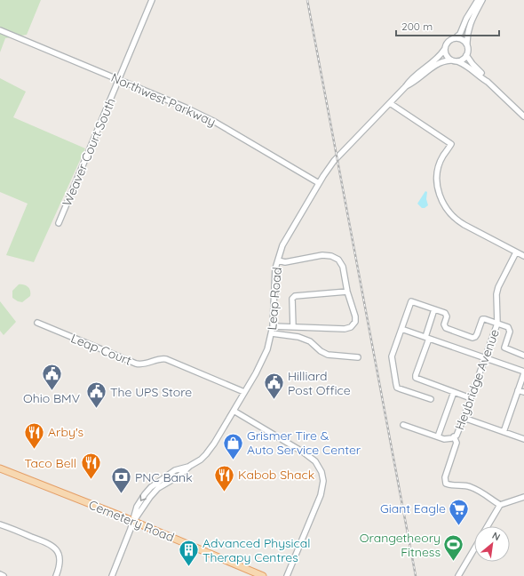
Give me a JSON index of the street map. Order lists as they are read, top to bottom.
{
  "streets": {
    "main road": ["Cemetery Road"],
    "street": [
      "Northwest Parkway",
      "Weaver Court South",
      "Leap Road",
      "Leap Court",
      "Heybridge Avenue"
    ]
  },
  "crossings": [
    ["Northwest Parkway", "Weaver Court South"],
    ["Northwest Parkway", "Leap Road"],
    ["Leap Road", "Leap Court"],
    ["Leap Road", "Cemetery Road"]
  ],
  "places": {
    "public building": ["Ohio BMV", "Hilliard Post Office", "The UPS Store"],
    "restaurant": ["Arby's", "Taco Bell", "Kabob Shack"],
    "shop": ["Grismer Tire & Auto Service Center"],
    "bank": ["PNC Bank"],
    "supermarket": ["Giant Eagle"],
    "sports": ["Orangetheory Fitness"],
    "building": ["Advanced Physical Therapy Centres"]
  },
  "scale_bar": "200 m",
  "north": "top right"
}
